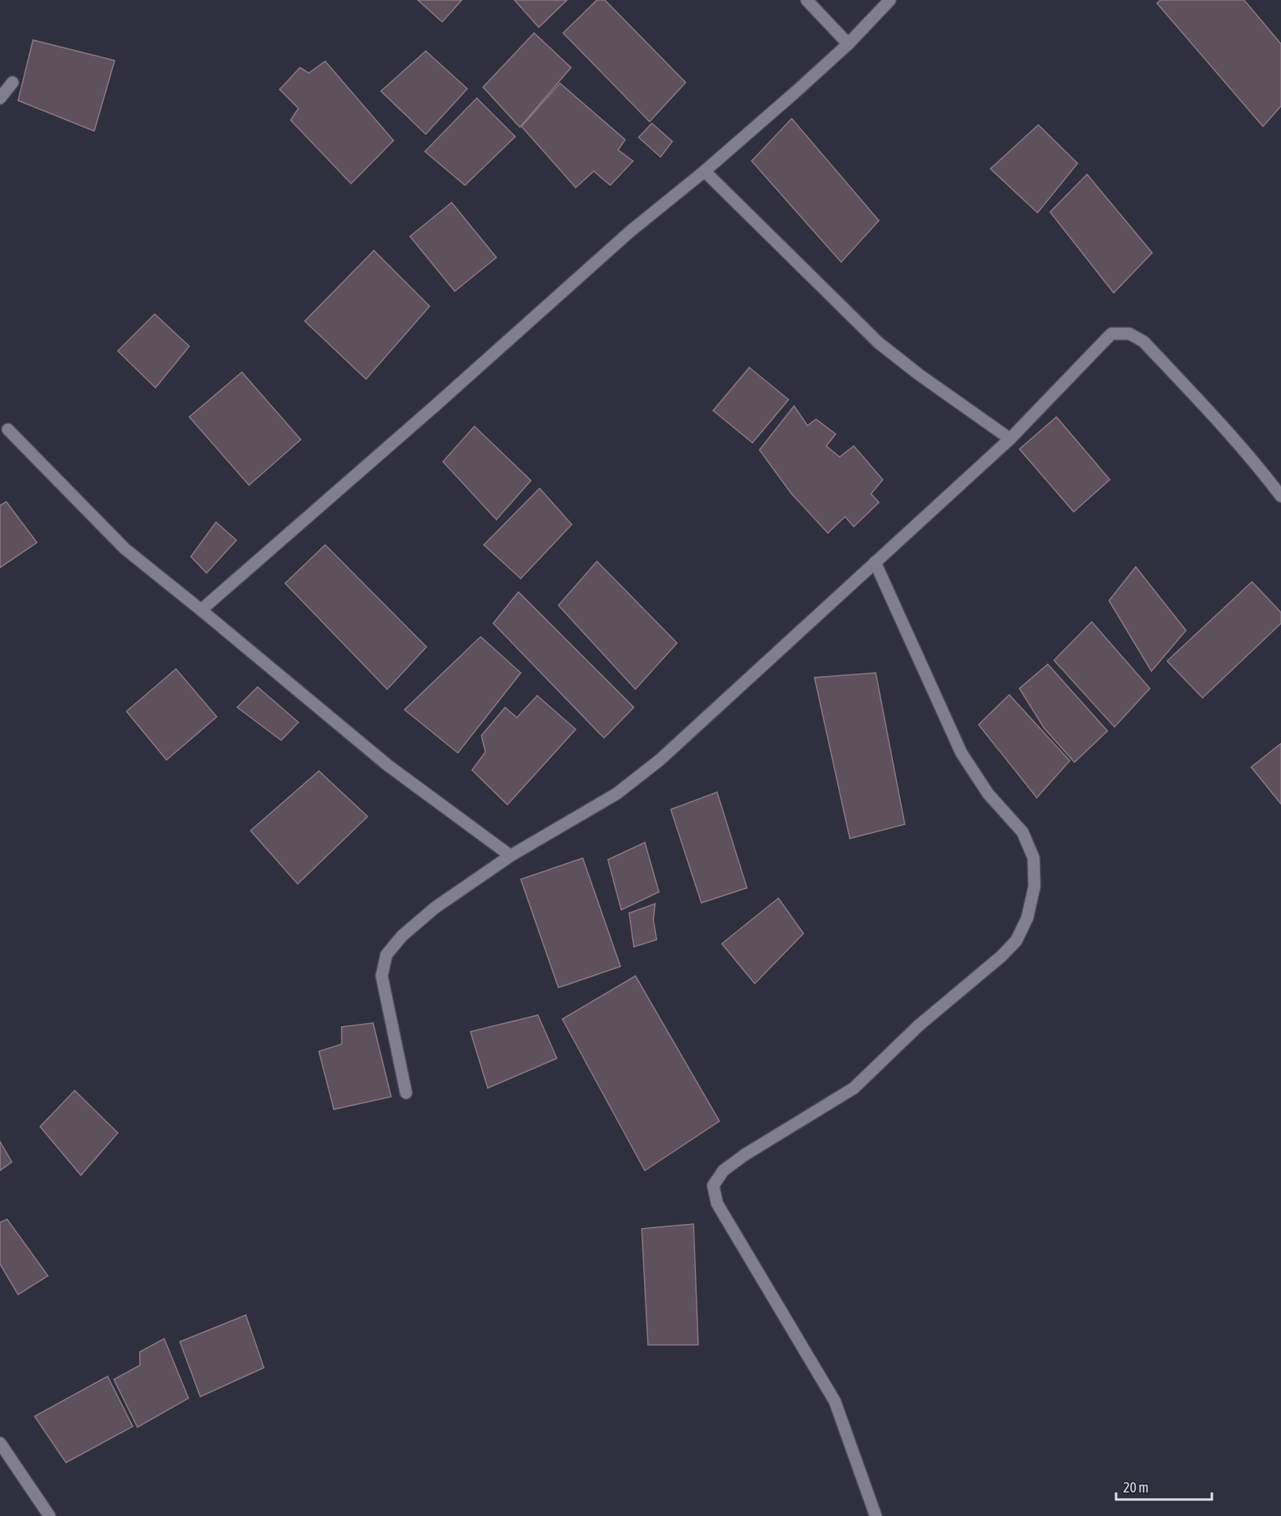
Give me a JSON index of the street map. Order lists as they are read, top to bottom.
{
  "scale_bar": "20 m"
}
